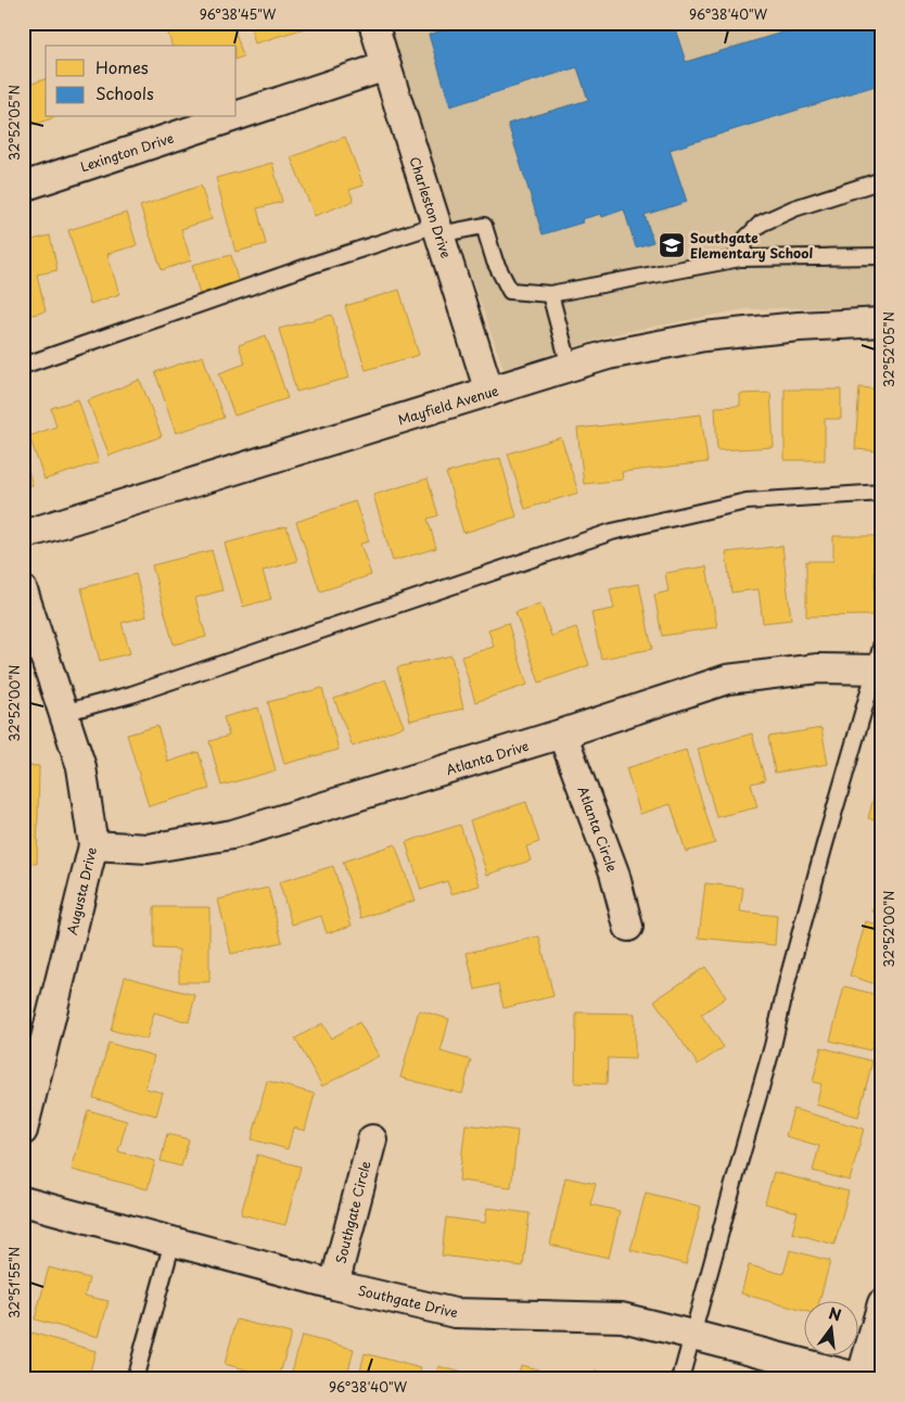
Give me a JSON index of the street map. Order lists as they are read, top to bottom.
{
  "streets": {
    "street": [
      "Lexington Drive",
      "Charleston Drive",
      "Mayfield Avenue",
      "Atlanta Drive",
      "Atlanta Circle",
      "Augusta Drive",
      "Southgate Circle",
      "Southgate Drive"
    ]
  },
  "crossings": [
    ["Lexington Drive", "Charleston Drive"],
    ["Charleston Drive", "Mayfield Avenue"],
    ["Atlanta Drive", "Atlanta Circle"],
    ["Atlanta Drive", "Augusta Drive"],
    ["Southgate Circle", "Southgate Drive"]
  ],
  "places": {
    "school or university": ["Southgate Elementary School"]
  },
  "legend": ["Homes", "Schools"],
  "north": "top",
  "coordinates": [
    "96°38'45\"W",
    "96°38'40\"W",
    "32°52'05\"N",
    "32°52'00\"N",
    "32°51'55\"N"
  ]
}
